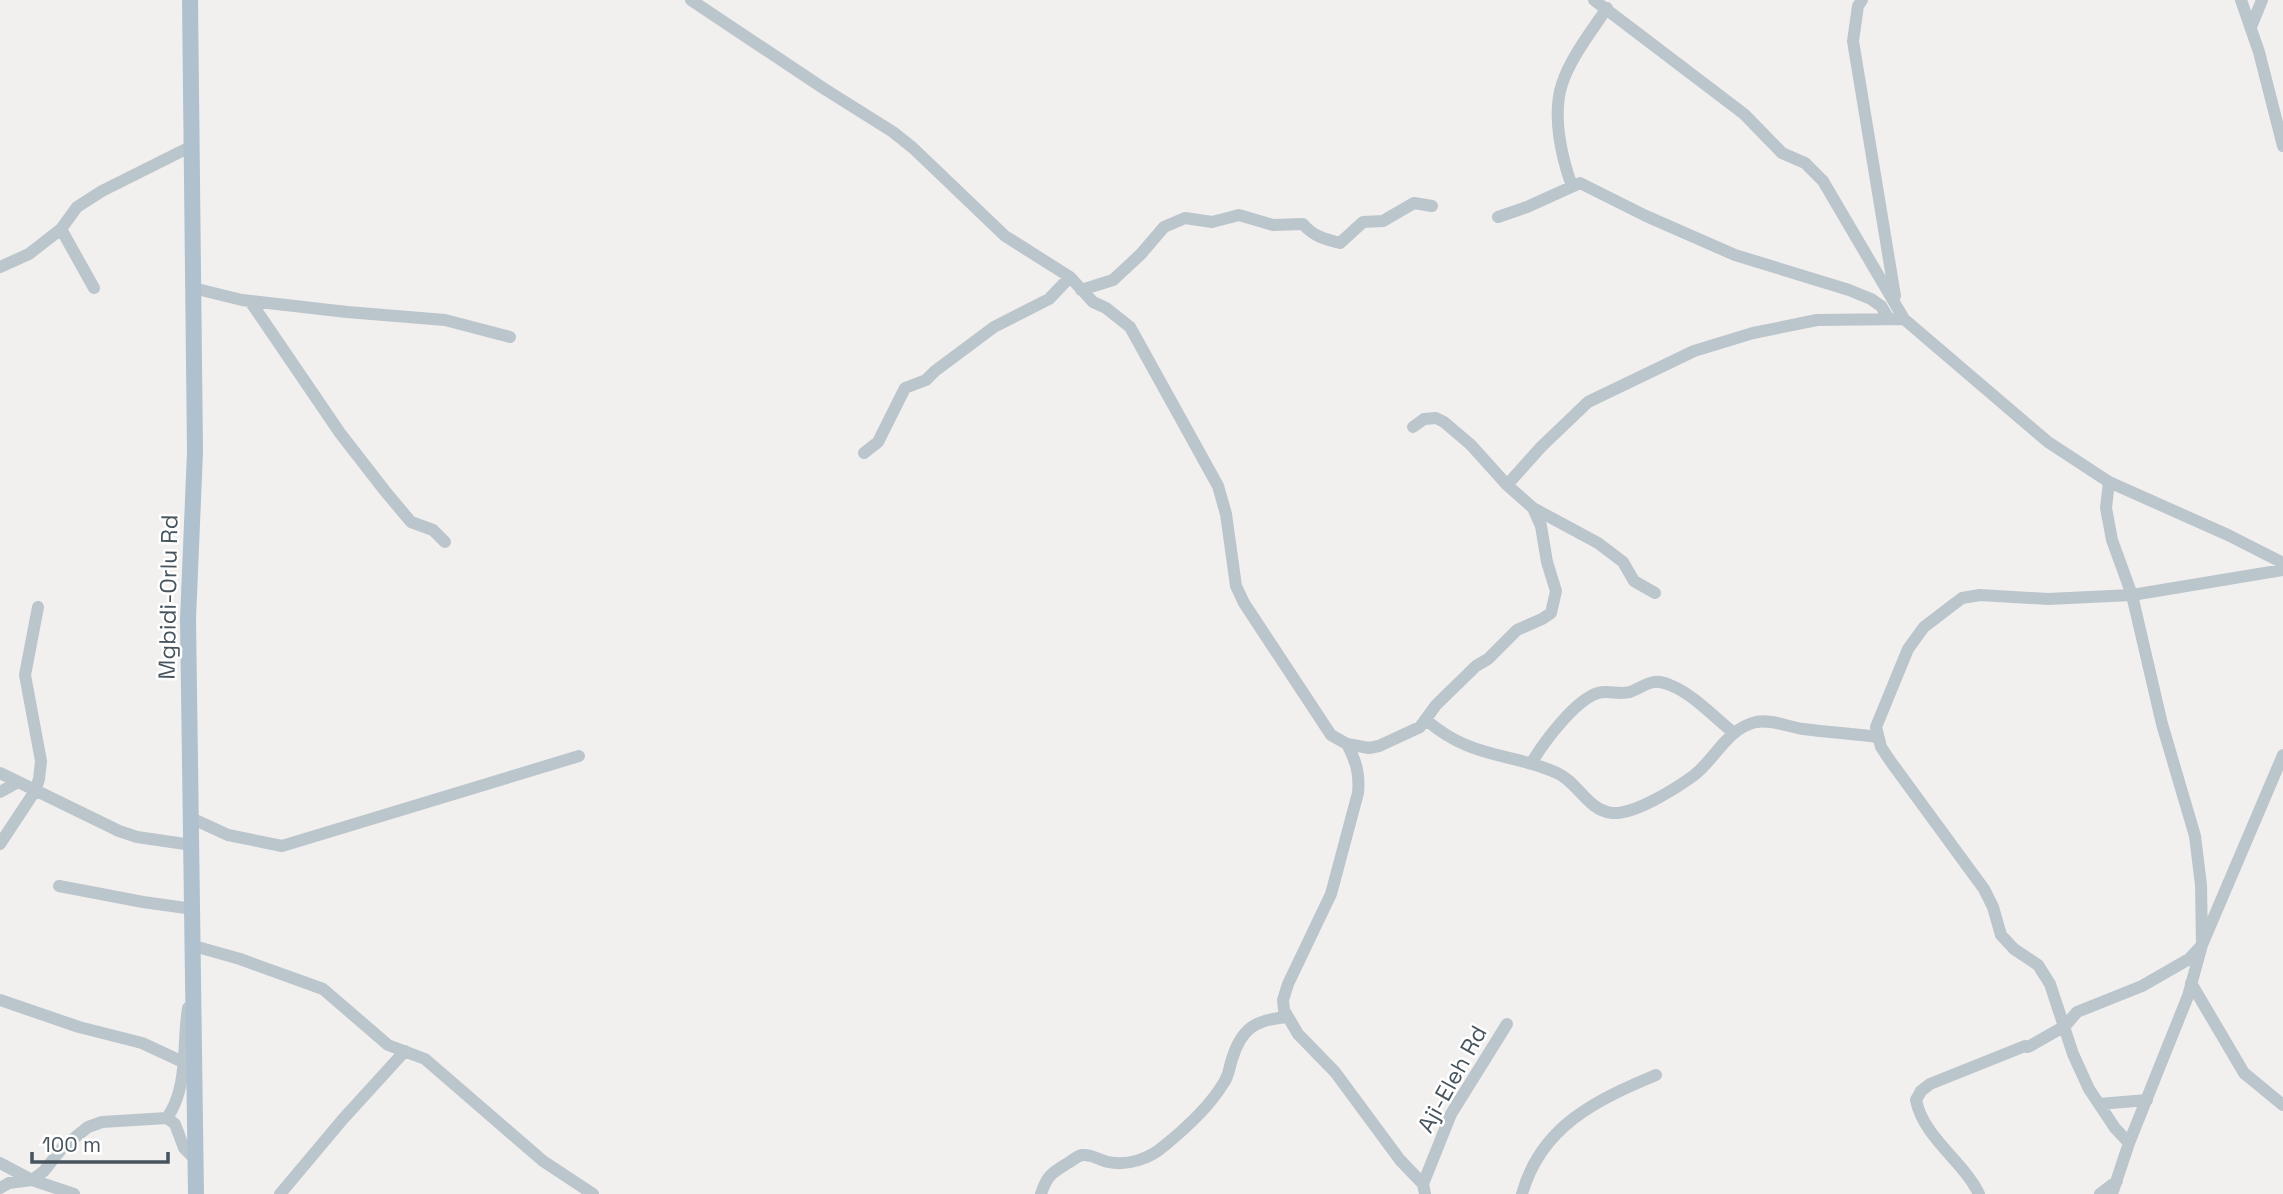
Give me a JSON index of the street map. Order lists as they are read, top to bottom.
{
  "streets": {
    "main road": ["Mgbidi-Orlu Rd"],
    "street": ["Aji-Eleh Rd"]
  },
  "scale_bar": "100 m"
}
